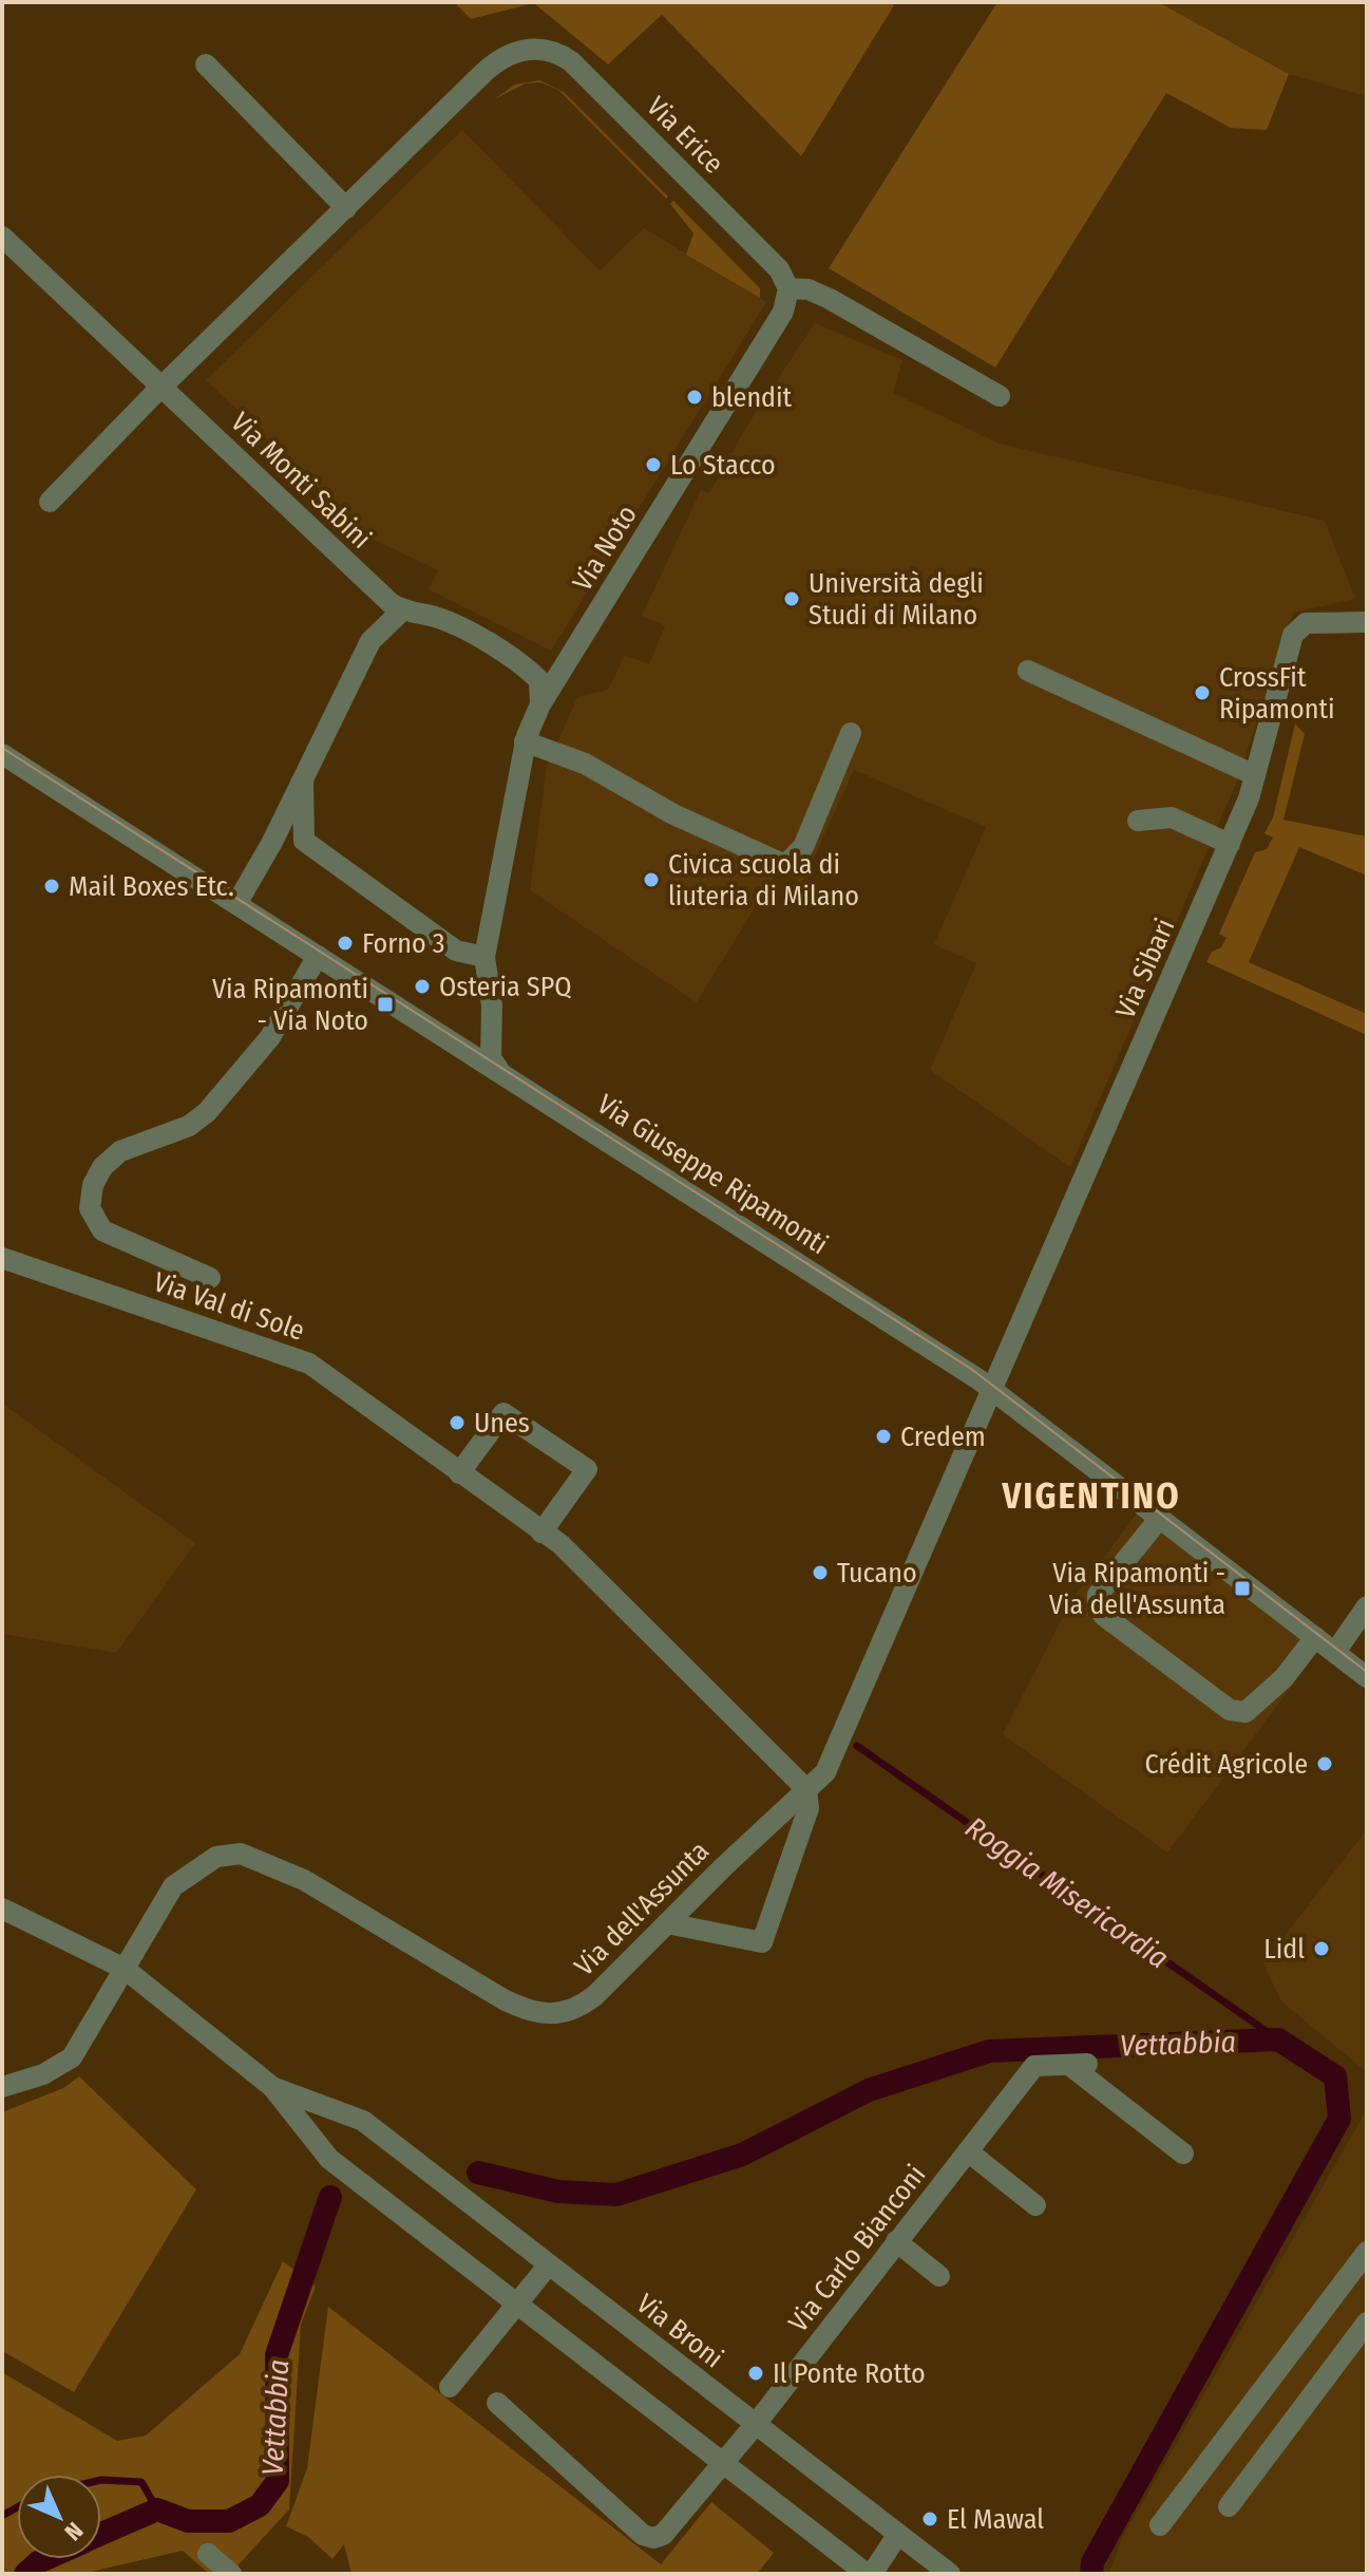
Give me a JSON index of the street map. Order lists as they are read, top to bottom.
{
  "streets": {
    "street": [
      "Via Erice",
      "Via Monti Sabini",
      "Via Noto",
      "Via Sibari",
      "Via Giuseppe Ripamonti",
      "Via Val di Sole",
      "Via dell'Assunta",
      "Via Carlo Bianconi",
      "Via Broni"
    ]
  },
  "crossings": [
    ["Via Erice", "Via Noto"],
    ["Via Noto", "Via Giuseppe Ripamonti"],
    ["Via Sibari", "Via Giuseppe Ripamonti"],
    ["Via Sibari", "Via dell'Assunta"],
    ["Via Giuseppe Ripamonti", "Via dell'Assunta"],
    ["Via Val di Sole", "Via dell'Assunta"],
    ["Via dell'Assunta", "Via Broni"],
    ["Via Carlo Bianconi", "Via Broni"]
  ],
  "districts": ["VIGENTINO"],
  "water": ["Roggia Misericordia", "Vettabbia"],
  "places": {
    "other": [
      "blendit",
      "Lo Stacco",
      "Università degli Studi di Milano",
      "CrossFit Ripamonti",
      "Civica scuola di liuteria di Milano",
      "Mail Boxes Etc.",
      "Forno 3",
      "Osteria SPQ",
      "Unes",
      "Credem",
      "Tucano",
      "Crédit Agricole",
      "Lidl",
      "Il Ponte Rotto",
      "El Mawal"
    ],
    "transit": ["Via Ripamonti - Via Noto", "Via Ripamonti - Via dell'Assunta"]
  },
  "north": "bottom right"
}
